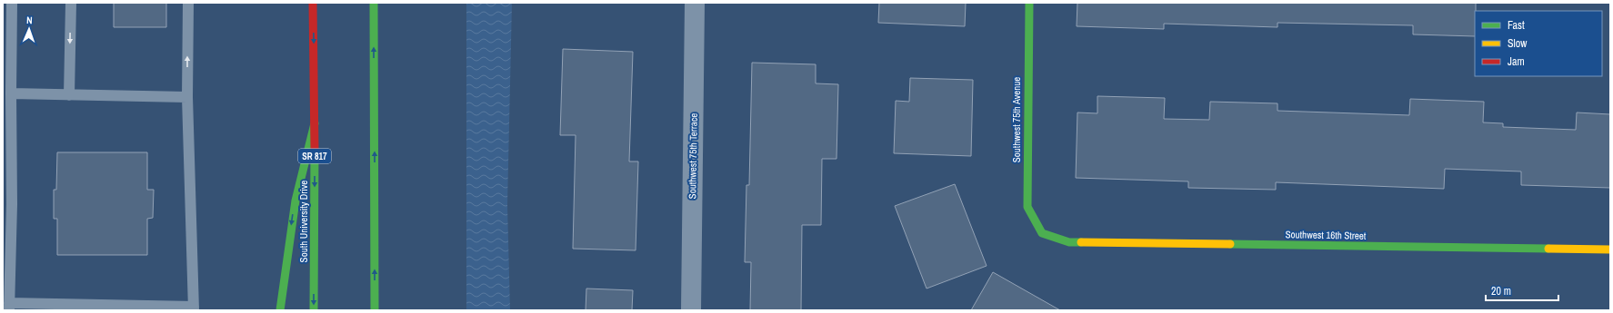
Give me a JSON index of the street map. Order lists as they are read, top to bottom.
{
  "streets": {
    "main road": [
      "Southwest 75th Avenue",
      "SR 817",
      "South University Drive",
      "Southwest 16th Street"
    ],
    "street": ["Southwest 75th Terrace"]
  },
  "crossings": [
    ["Southwest 75th Avenue", "Southwest 16th Street"]
  ],
  "legend": ["Fast", "Slow", "Jam"],
  "scale_bar": "20 m",
  "north": "top"
}
